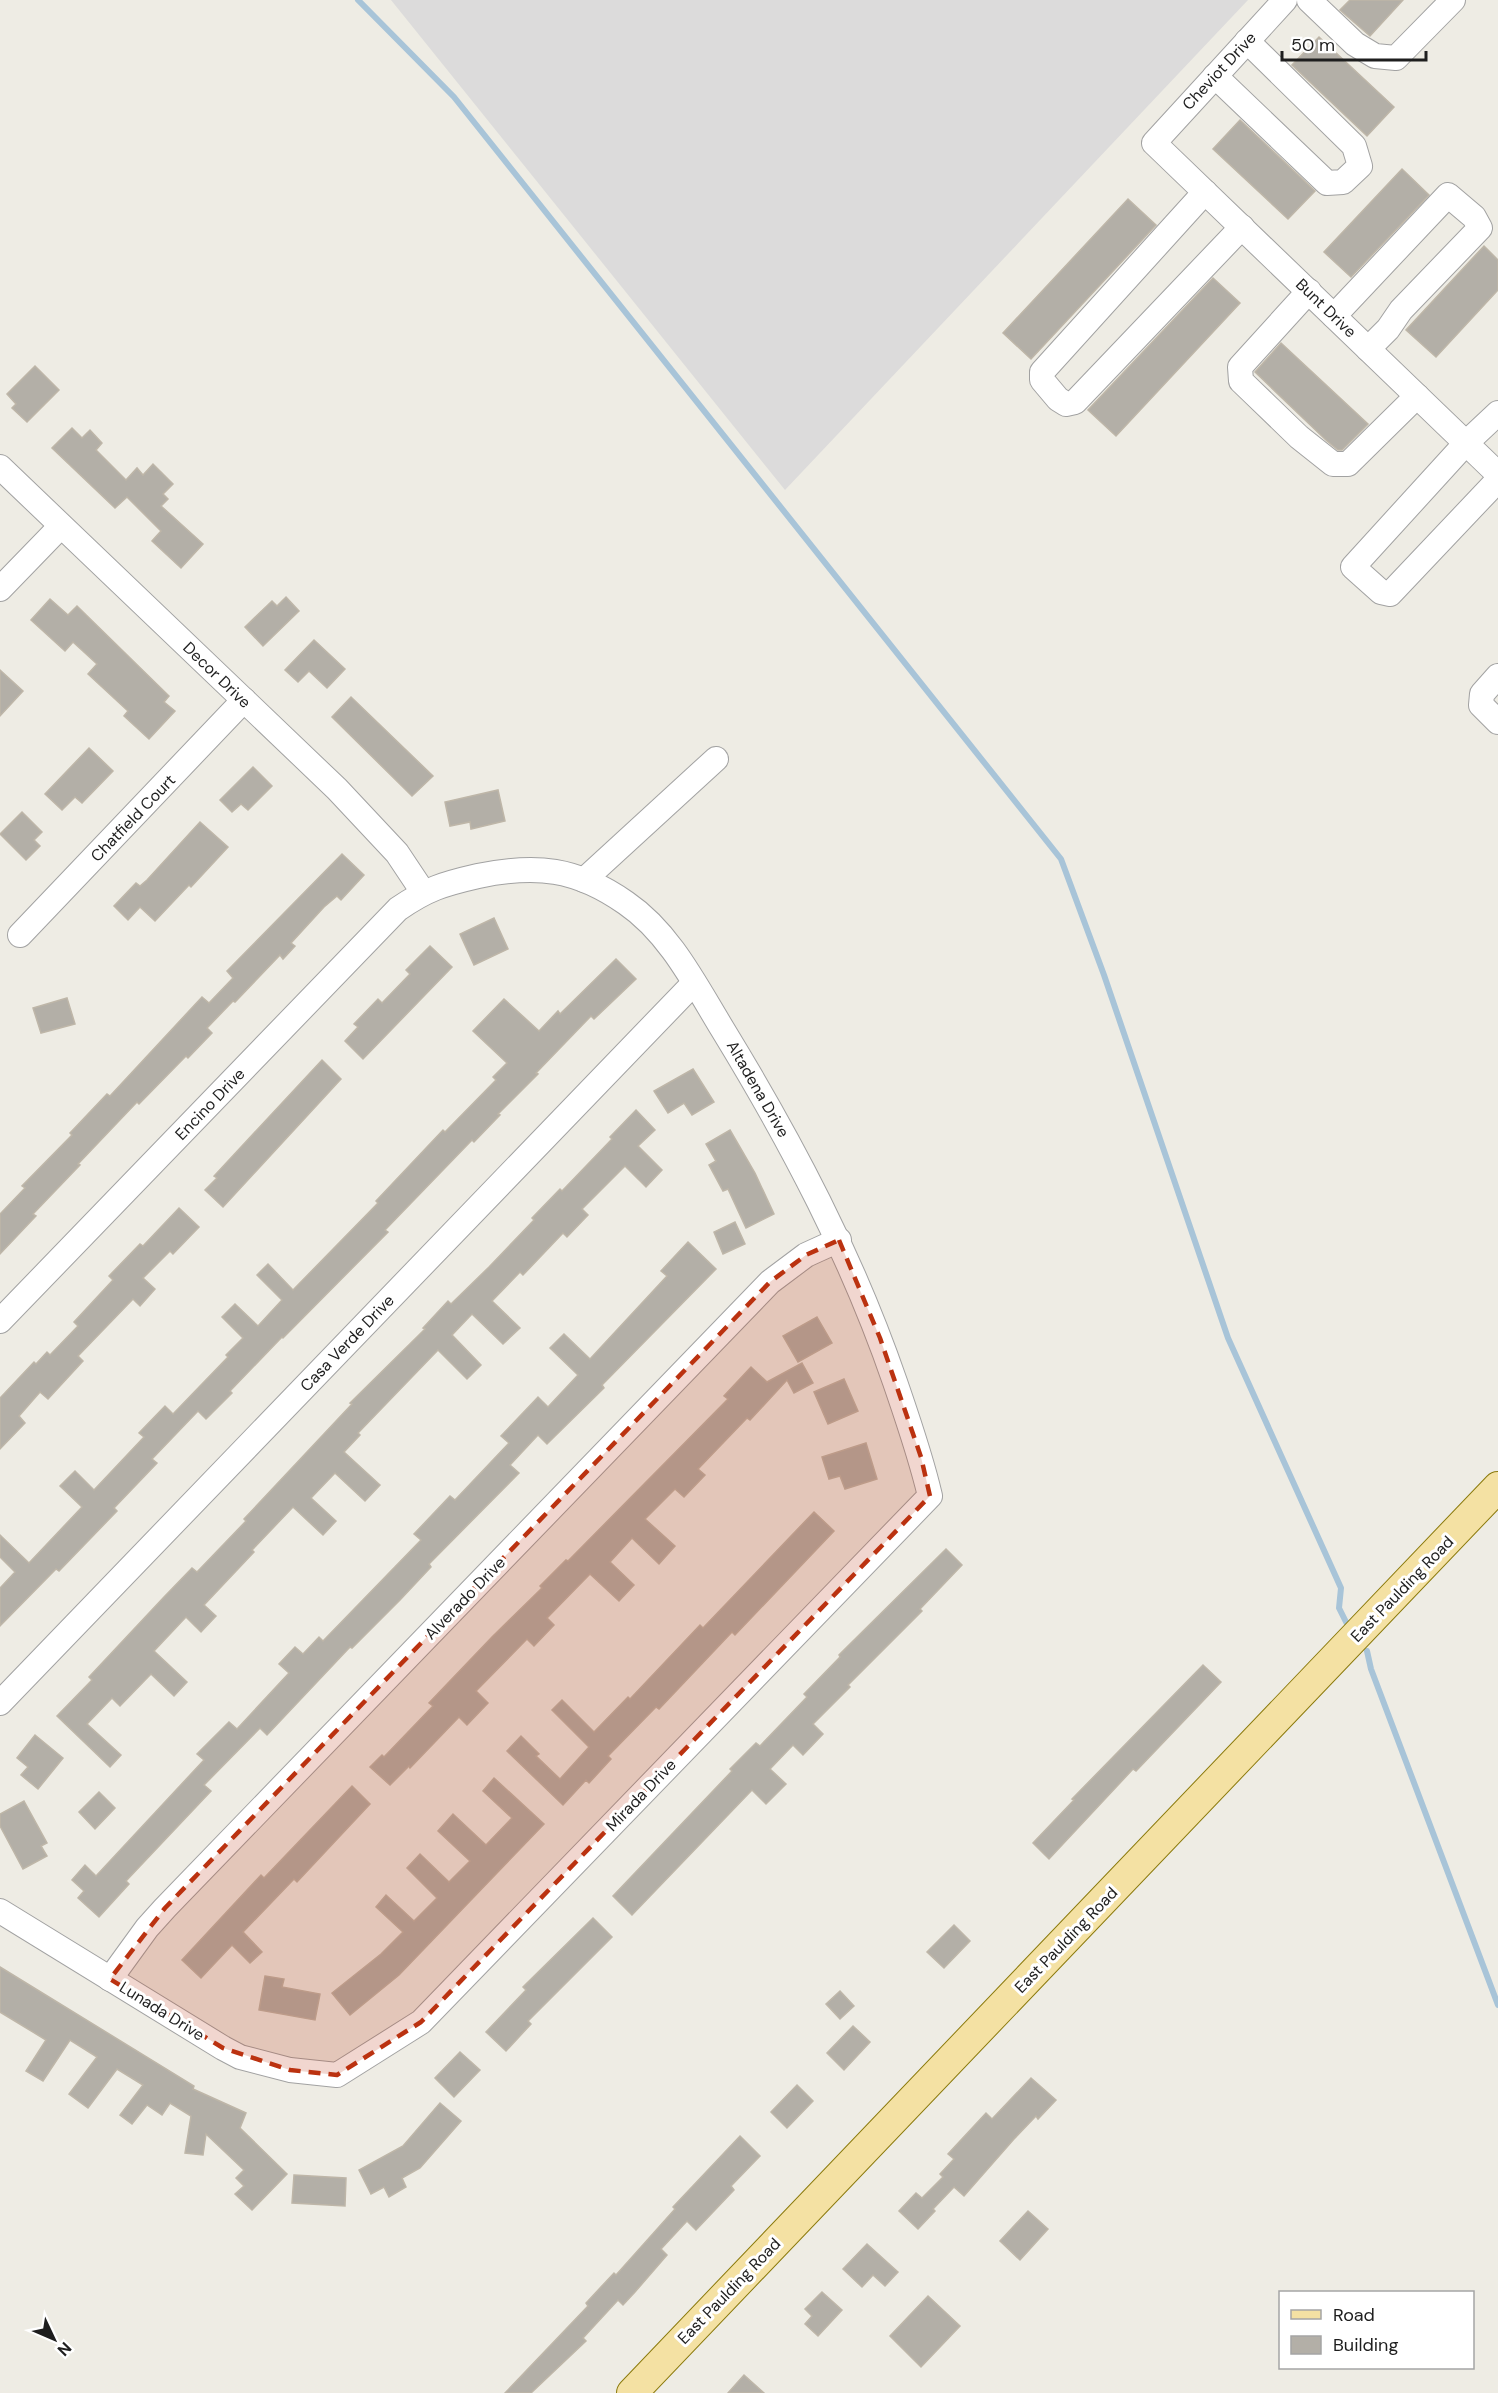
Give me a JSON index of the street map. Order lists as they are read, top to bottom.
{
  "streets": {
    "main road": ["East Paulding Road"],
    "street": [
      "Cheviot Drive",
      "Bunt Drive",
      "Decor Drive",
      "Chatfield Court",
      "Altadena Drive",
      "Encino Drive",
      "Casa Verde Drive",
      "Alverado Drive",
      "Mirada Drive",
      "Lunada Drive"
    ]
  },
  "crossings": [
    ["Cheviot Drive", "Bunt Drive"],
    ["Decor Drive", "Chatfield Court"],
    ["Decor Drive", "Altadena Drive"],
    ["Decor Drive", "Encino Drive"],
    ["Altadena Drive", "Encino Drive"],
    ["Altadena Drive", "Casa Verde Drive"],
    ["Altadena Drive", "Alverado Drive"],
    ["Altadena Drive", "Mirada Drive"],
    ["Alverado Drive", "Lunada Drive"],
    ["Mirada Drive", "Lunada Drive"]
  ],
  "legend": ["Road", "Building"],
  "scale_bar": "50 m",
  "north": "bottom right"
}
